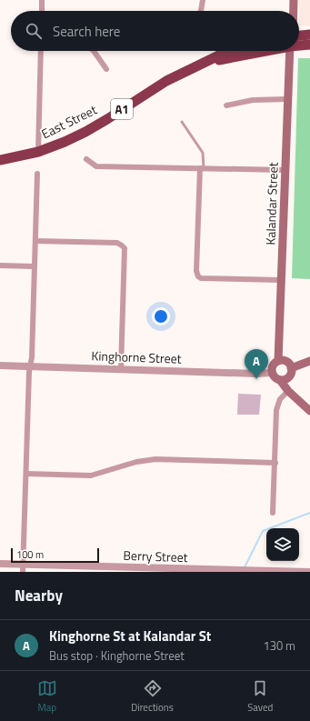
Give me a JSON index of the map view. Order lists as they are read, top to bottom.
{
  "streets": {
    "highway": ["A1", "East Street"],
    "main road": ["Kalandar Street"],
    "street": ["Kinghorne Street", "Berry Street"]
  },
  "crossings": [
    ["Kalandar Street", "Kinghorne Street"]
  ],
  "scale_bar": "100 m",
  "page": {
    "search": "Search here",
    "pins": "A",
    "scale": "100 m",
    "heading": "Nearby",
    "list": [
      {
        "mark": "A",
        "name": "Kinghorne St at Kalandar St",
        "note": "Bus stop · Kinghorne Street",
        "value": "130 m"
      }
    ],
    "nav": ["Map", "Directions", "Saved"]
  }
}
